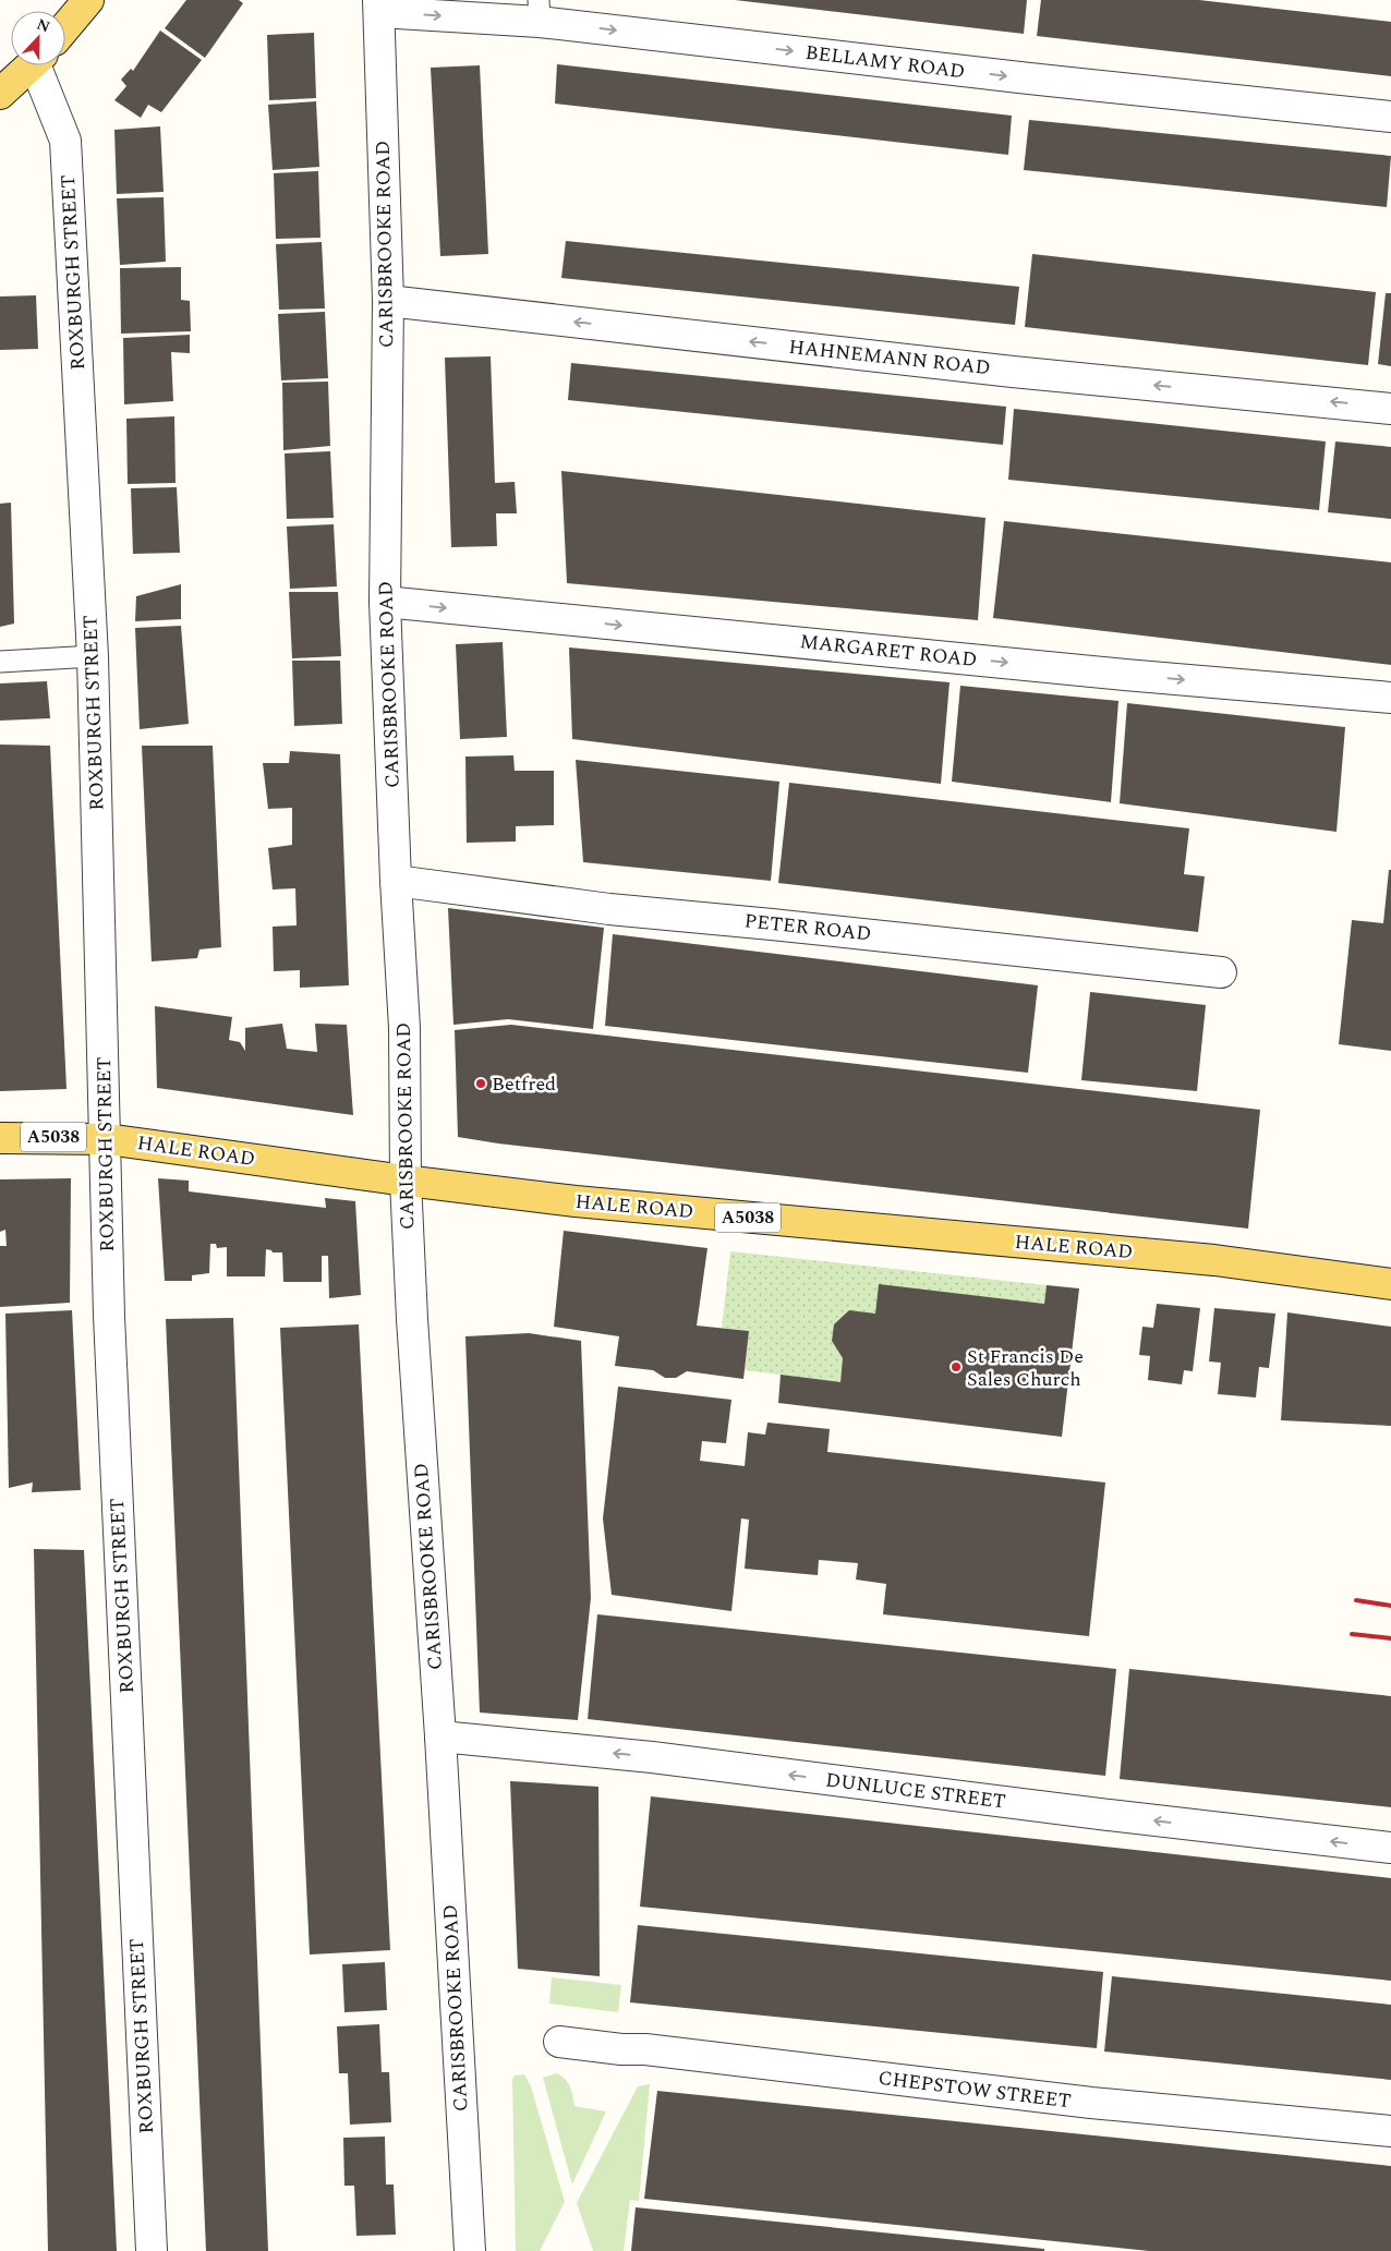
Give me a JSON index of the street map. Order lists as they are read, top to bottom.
{
  "streets": {
    "main road": ["A5038", "HALE ROAD"],
    "street": [
      "BELLAMY ROAD",
      "CARISBROOKE ROAD",
      "ROXBURGH STREET",
      "HAHNEMANN ROAD",
      "MARGARET ROAD",
      "PETER ROAD",
      "DUNLUCE STREET",
      "CHEPSTOW STREET"
    ]
  },
  "crossings": [
    ["BELLAMY ROAD", "CARISBROOKE ROAD"],
    ["CARISBROOKE ROAD", "HAHNEMANN ROAD"],
    ["CARISBROOKE ROAD", "MARGARET ROAD"],
    ["CARISBROOKE ROAD", "PETER ROAD"],
    ["CARISBROOKE ROAD", "HALE ROAD"],
    ["CARISBROOKE ROAD", "DUNLUCE STREET"],
    ["ROXBURGH STREET", "A5038"],
    ["ROXBURGH STREET", "HALE ROAD"],
    ["A5038", "HALE ROAD"]
  ],
  "one_way": [
    "BELLAMY ROAD",
    "HAHNEMANN ROAD",
    "MARGARET ROAD",
    "DUNLUCE STREET"
  ],
  "places": ["Betfred", "St Francis De Sales Church"],
  "north": "top"
}
